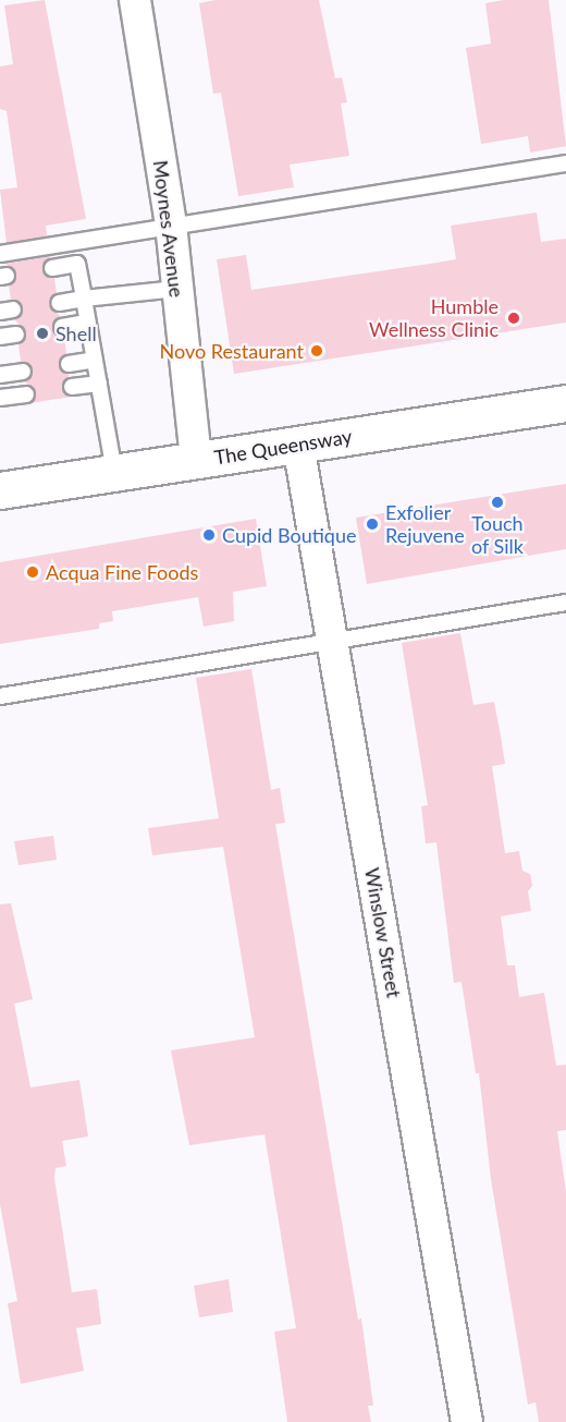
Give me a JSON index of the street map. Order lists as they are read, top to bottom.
{
  "streets": {
    "main road": ["The Queensway"],
    "street": ["Moynes Avenue", "Winslow Street"]
  },
  "crossings": [
    ["Moynes Avenue", "The Queensway"],
    ["The Queensway", "Winslow Street"]
  ],
  "places": [
    "Humble Wellness Clinic",
    "Shell",
    "Novo Restaurant",
    "Touch of Silk",
    "Exfolier Rejuvene",
    "Cupid Boutique",
    "Acqua Fine Foods"
  ]
}
